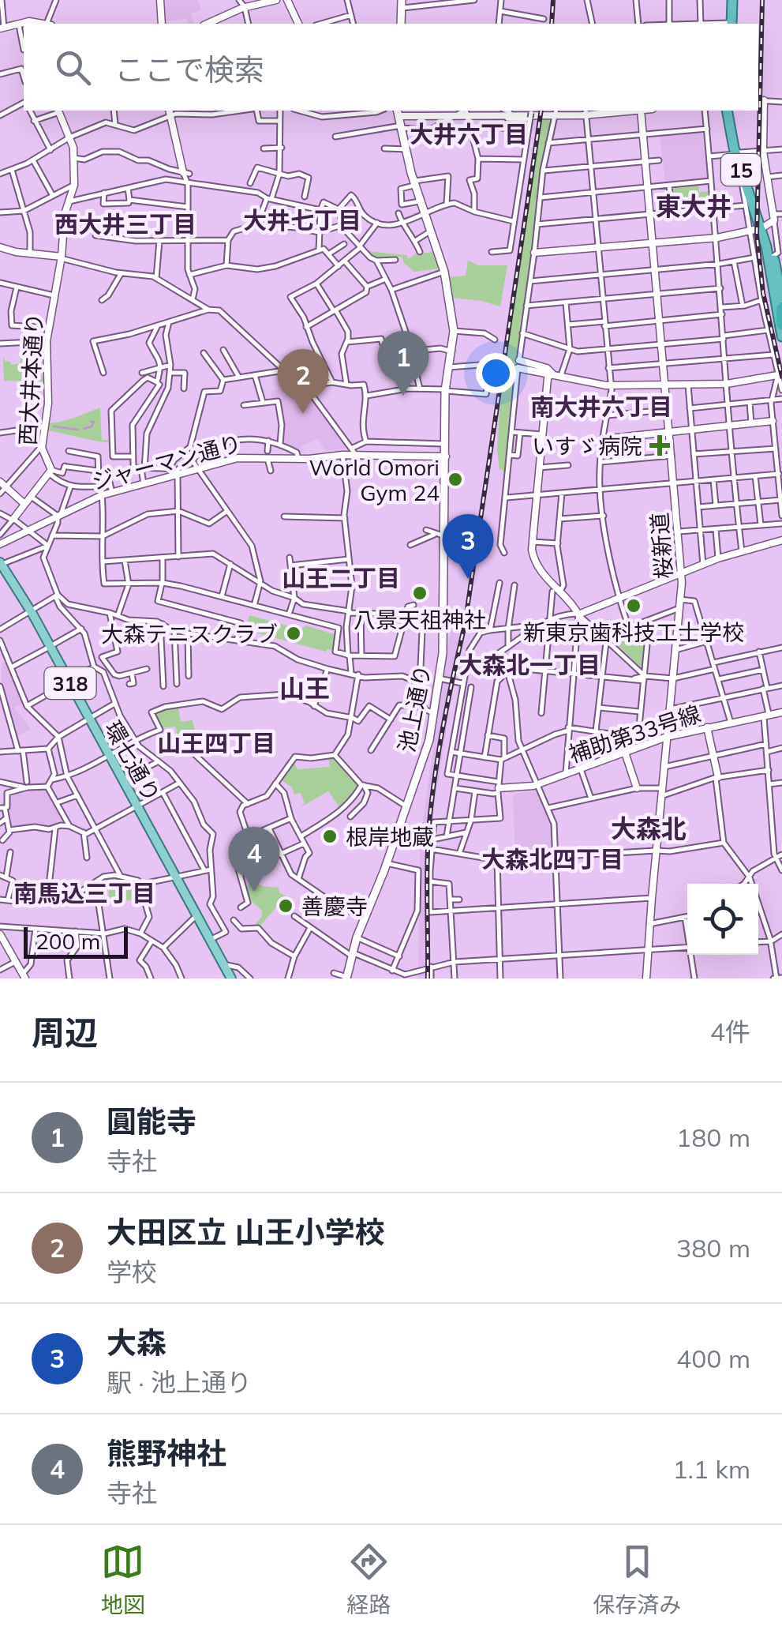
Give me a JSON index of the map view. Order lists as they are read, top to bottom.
{
  "streets": {
    "highway": ["15"],
    "main road": ["318", "池上通り", "環七通り"],
    "street": [
      "西大井本通り",
      "ジャーマン通り",
      "桜新道",
      "補助第33号線"
    ]
  },
  "crossings": [
    ["ジャーマン通り", "池上通り"],
    ["桜新道", "補助第33号線"]
  ],
  "districts": [
    "大井六丁目",
    "東大井",
    "大井七丁目",
    "西大井三丁目",
    "南大井六丁目",
    "山王二丁目",
    "大森北一丁目",
    "山王",
    "山王四丁目",
    "大森北",
    "大森北四丁目",
    "南馬込三丁目"
  ],
  "places": {
    "health": ["いすゞ病院"],
    "other": [
      "World Omori Gym 24",
      "八景天祖神社",
      "新東京歯科技工士学校",
      "大森テニスクラブ",
      "根岸地蔵",
      "善慶寺"
    ]
  },
  "scale_bar": "200 m",
  "page": {
    "search": "ここで検索",
    "pins": [
      "1",
      "2",
      "3",
      "4"
    ],
    "scale": "200 m",
    "heading": ["周辺", "4件"],
    "list": [
      {
        "mark": "1",
        "name": "圓能寺",
        "note": "寺社",
        "value": "180 m"
      },
      {
        "mark": "2",
        "name": "大田区立 山王小学校",
        "note": "学校",
        "value": "380 m"
      },
      {
        "mark": "3",
        "name": "大森",
        "note": "駅 · 池上通り",
        "value": "400 m"
      },
      {
        "mark": "4",
        "name": "熊野神社",
        "note": "寺社",
        "value": "1.1 km"
      }
    ],
    "nav": ["地図", "経路", "保存済み"]
  }
}
